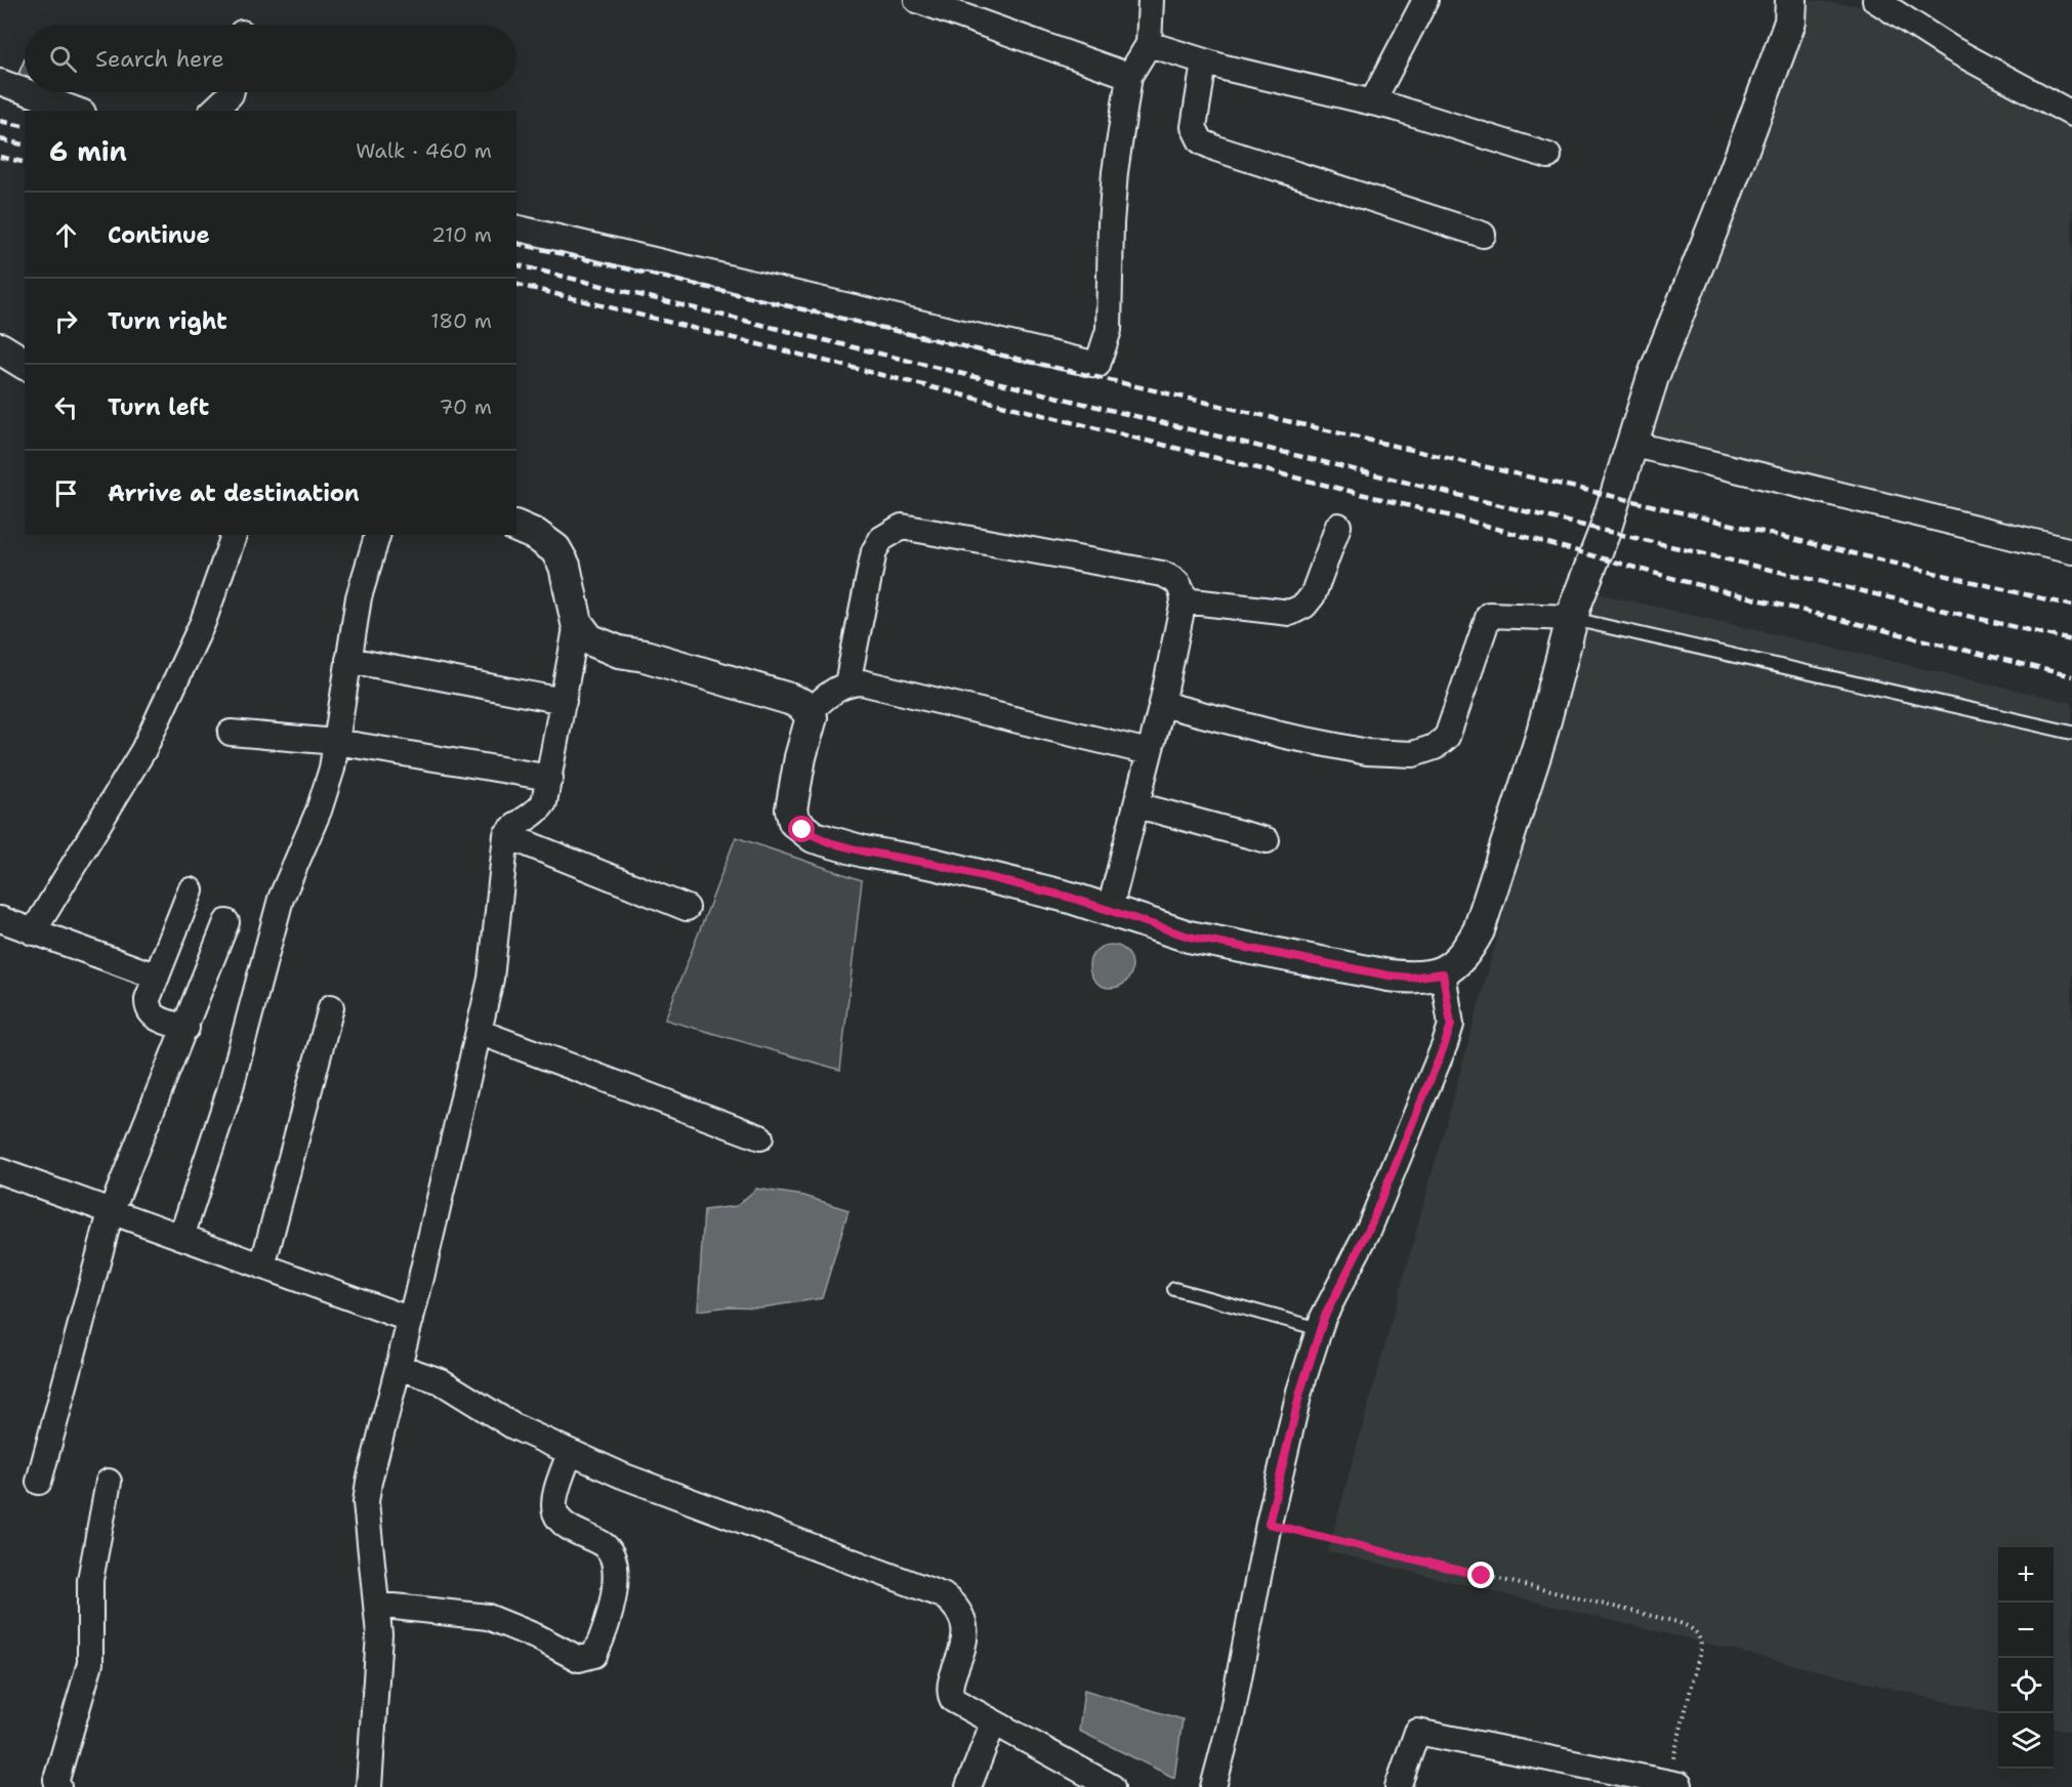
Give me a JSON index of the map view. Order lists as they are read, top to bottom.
{
  "page": {
    "search": "Search here",
    "heading": ["6 min", "Walk · 460 m"],
    "list": [
      ["Continue", "210 m"],
      ["Turn right", "180 m"],
      ["Turn left", "70 m"],
      "Arrive at destination"
    ],
    "map_buttons": ["+", "−"]
  }
}
